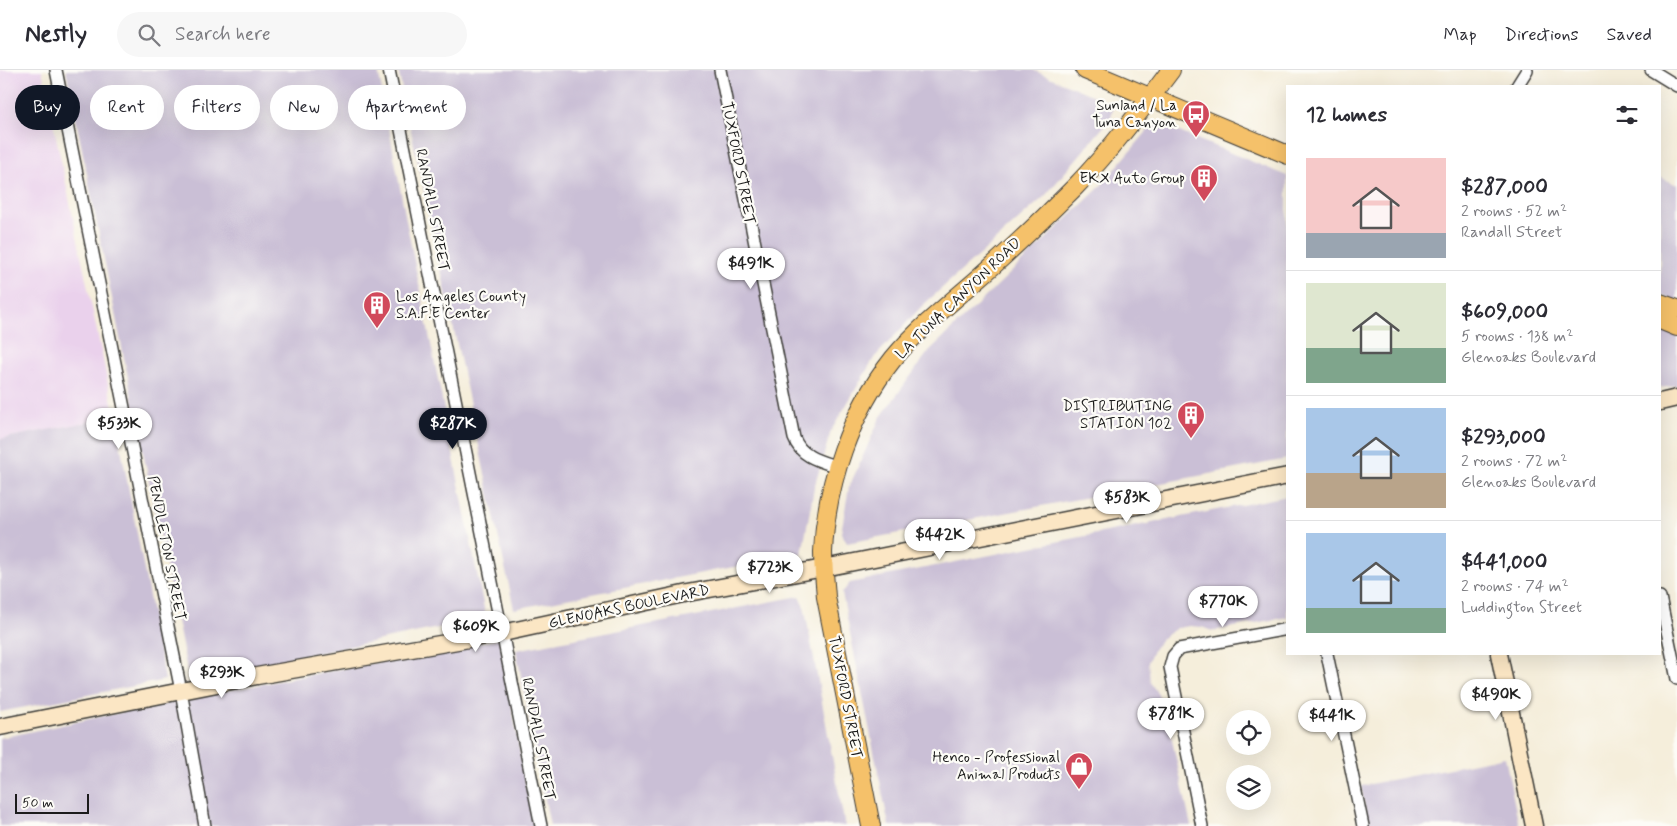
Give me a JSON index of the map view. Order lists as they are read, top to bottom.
{
  "streets": {
    "main road": ["TUXFORD STREET", "LA TUNA CANYON ROAD", "GLENOAKS BOULEVARD"],
    "street": ["RANDALL STREET", "PENDLETON STREET"]
  },
  "crossings": [
    ["TUXFORD STREET", "LA TUNA CANYON ROAD"],
    ["TUXFORD STREET", "GLENOAKS BOULEVARD"],
    ["RANDALL STREET", "GLENOAKS BOULEVARD"],
    ["LA TUNA CANYON ROAD", "GLENOAKS BOULEVARD"],
    ["PENDLETON STREET", "GLENOAKS BOULEVARD"]
  ],
  "places": {
    "bus stop": ["Sunland / La Tuna Canyon"],
    "building": ["EKX Auto Group", "Los Angeles County S.A.F.E Center", "DISTRIBUTING STATION 102"],
    "shop": ["Henco - Professional Animal Products"]
  },
  "scale_bar": "50 m",
  "page": {
    "header": "Nestly",
    "search": "Search here",
    "nav": ["Map", "Directions", "Saved"],
    "chip": [
      "Buy",
      "Rent",
      "Filters",
      "New",
      "Apartment"
    ],
    "heading": "12 homes",
    "list": [
      {
        "name": "$287,000",
        "note": "2 rooms · 52 m² · Randall Street"
      },
      {
        "name": "$609,000",
        "note": "5 rooms · 138 m² · Glenoaks Boulevard"
      },
      {
        "name": "$293,000",
        "note": "2 rooms · 72 m² · Glenoaks Boulevard"
      },
      {
        "name": "$441,000",
        "note": "2 rooms · 74 m² · Luddington Street"
      }
    ],
    "price": [
      "$491K",
      "$533K",
      "$287K",
      "$583K",
      "$442K",
      "$723K",
      "$770K",
      "$609K",
      "$293K",
      "$490K",
      "$781K",
      "$441K"
    ],
    "scale": "50 m"
  }
}
